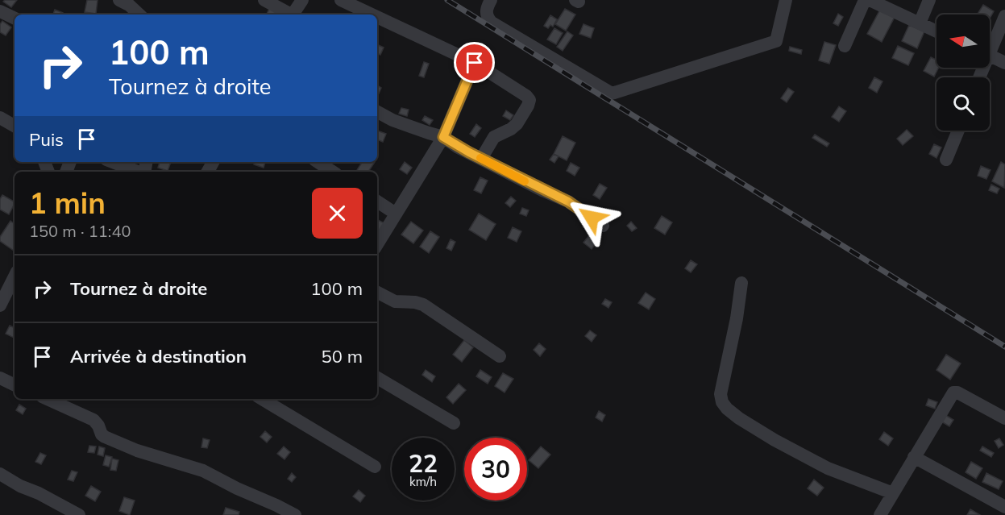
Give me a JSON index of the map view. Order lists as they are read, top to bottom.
{
  "north": "left",
  "page": {
    "turn": ["100 m", "Tournez à droite"],
    "then": "Puis",
    "heading": ["1 min", "150 m · 11:40"],
    "list": [
      {
        "name": "Tournez à droite",
        "value": "100 m"
      },
      {
        "name": "Arrivée à destination",
        "value": "50 m"
      }
    ],
    "speed": "22 km/h",
    "limit": "30"
  }
}
